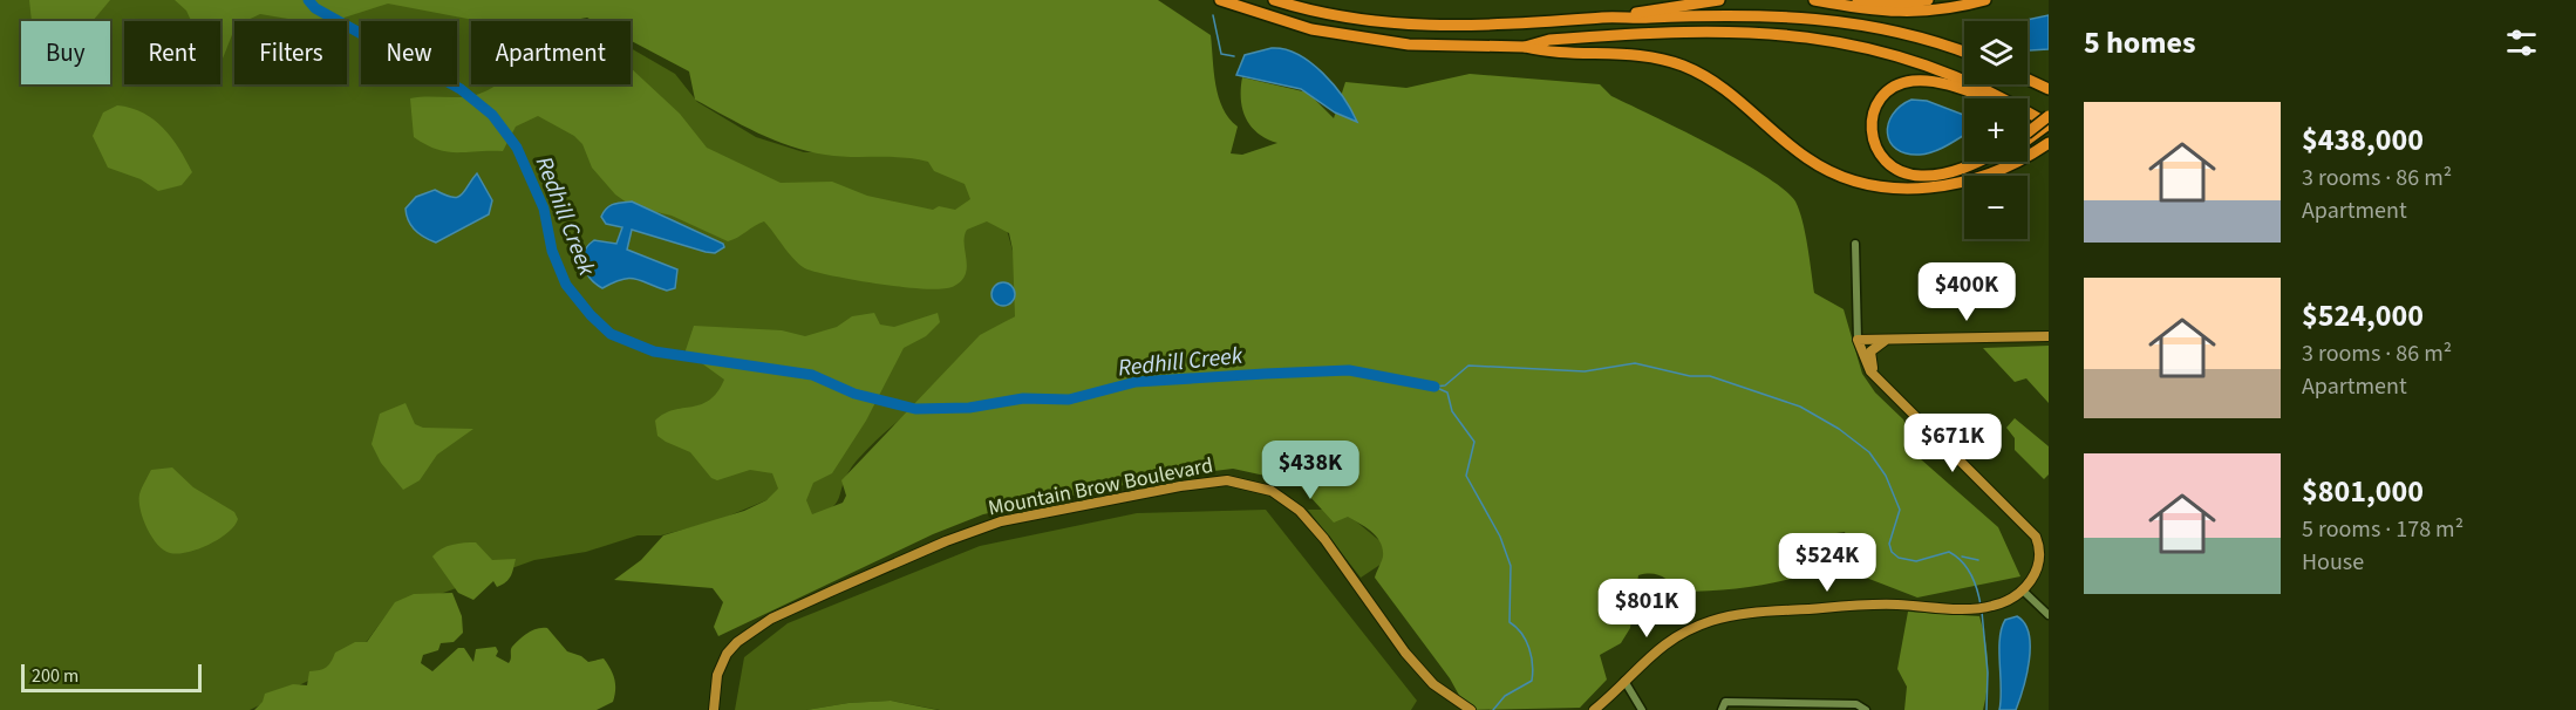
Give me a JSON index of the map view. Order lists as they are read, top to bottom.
{
  "streets": {
    "main road": ["Mountain Brow Boulevard"]
  },
  "water": ["Redhill Creek"],
  "scale_bar": "200 m",
  "page": {
    "heading": "5 homes",
    "map_buttons": ["+", "−"],
    "chip": [
      "Buy",
      "Rent",
      "Filters",
      "New",
      "Apartment"
    ],
    "list": [
      {
        "name": "$438,000",
        "note": "3 rooms · 86 m² · Apartment"
      },
      {
        "name": "$524,000",
        "note": "3 rooms · 86 m² · Apartment"
      },
      {
        "name": "$801,000",
        "note": "5 rooms · 178 m² · House"
      }
    ],
    "price": [
      "$400K",
      "$671K",
      "$438K",
      "$524K",
      "$801K"
    ],
    "scale": "200 m"
  }
}
